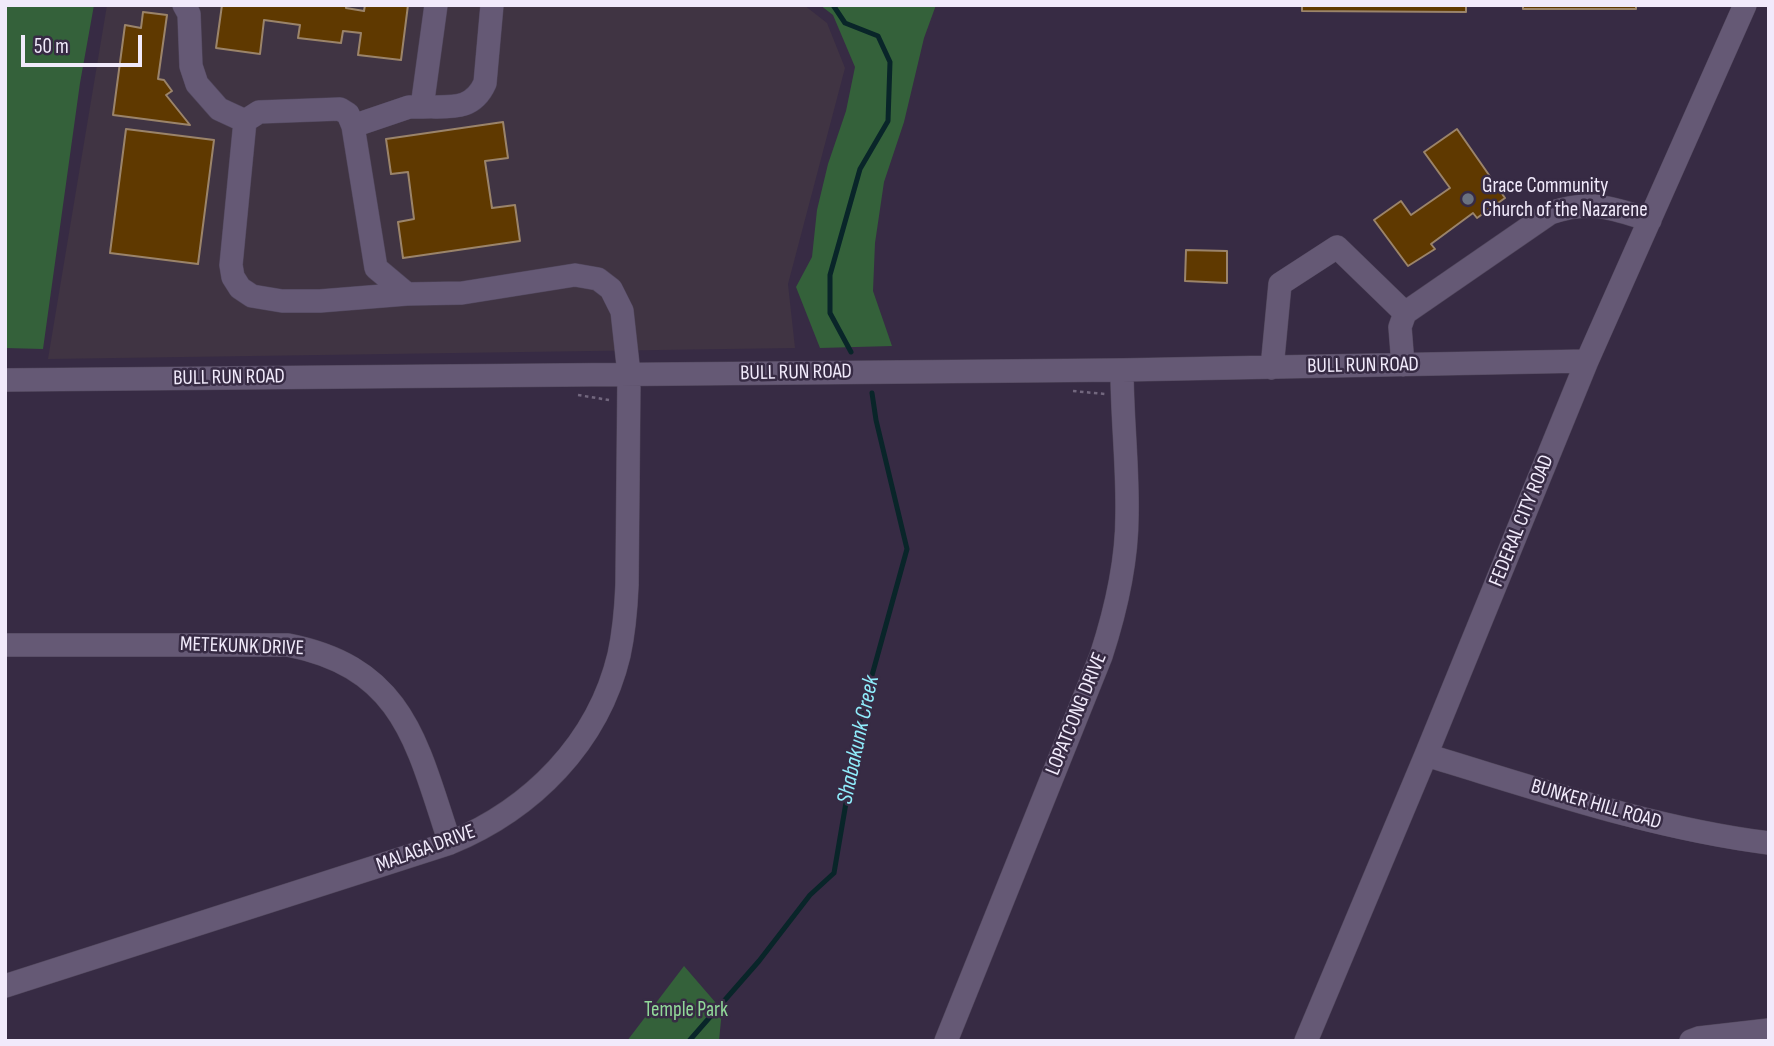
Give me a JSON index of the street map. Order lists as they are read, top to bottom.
{
  "streets": {
    "street": [
      "BULL RUN ROAD",
      "FEDERAL CITY ROAD",
      "METEKUNK DRIVE",
      "LOPATCONG DRIVE",
      "BUNKER HILL ROAD",
      "MALAGA DRIVE"
    ]
  },
  "crossings": [
    ["BULL RUN ROAD", "FEDERAL CITY ROAD"],
    ["BULL RUN ROAD", "LOPATCONG DRIVE"],
    ["BULL RUN ROAD", "MALAGA DRIVE"],
    ["FEDERAL CITY ROAD", "BUNKER HILL ROAD"],
    ["METEKUNK DRIVE", "MALAGA DRIVE"]
  ],
  "water": ["Shabakunk Creek"],
  "parks": ["Temple Park"],
  "places": ["Grace Community Church of the Nazarene"],
  "scale_bar": "50 m"
}
